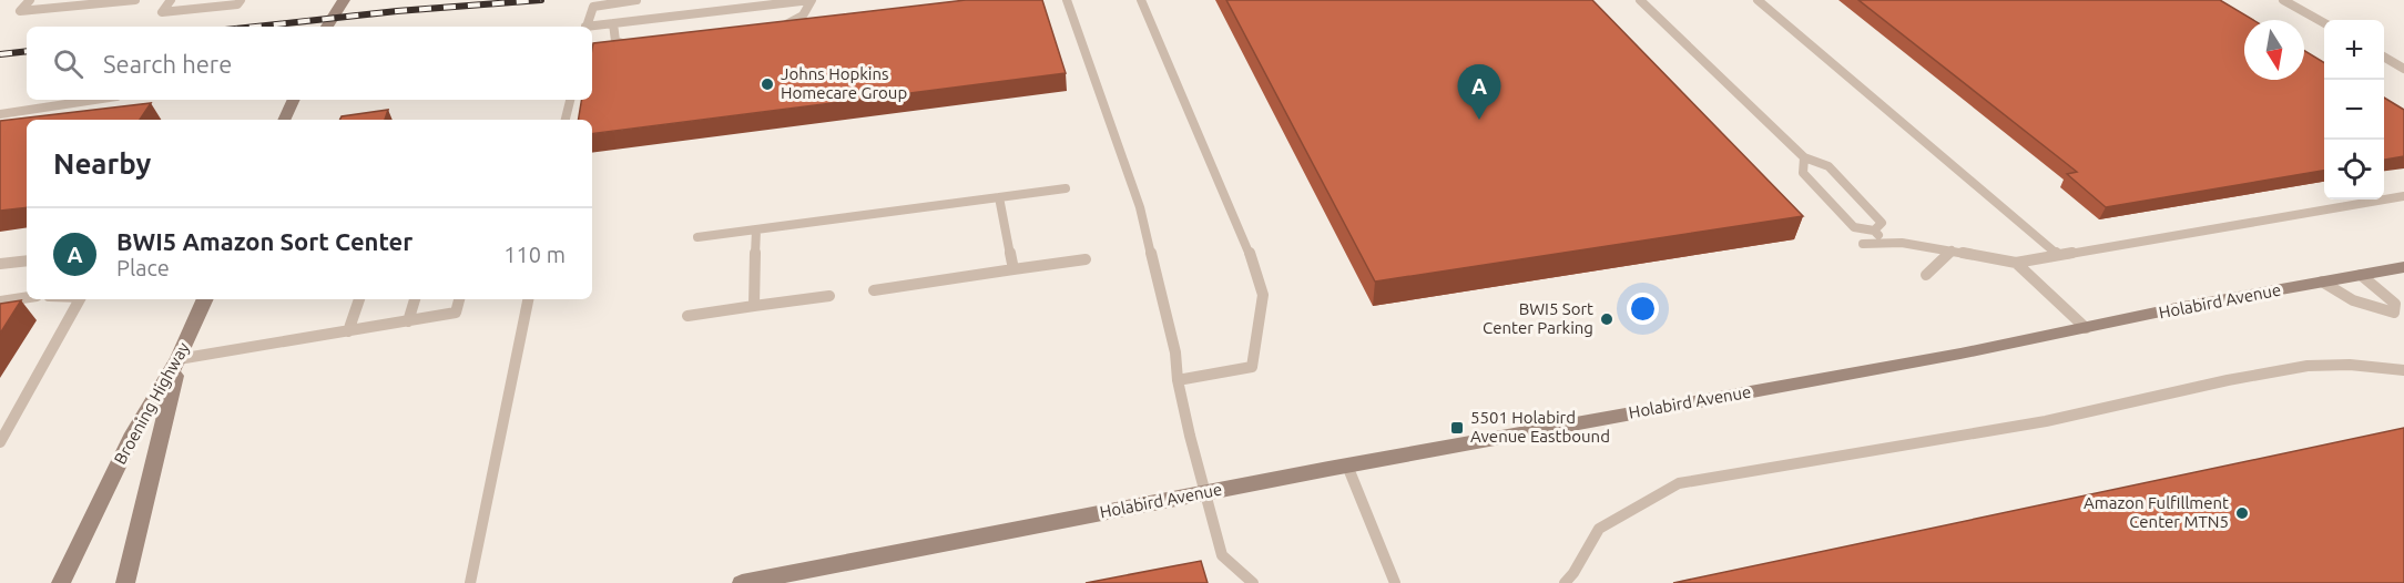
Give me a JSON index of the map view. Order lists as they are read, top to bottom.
{
  "streets": {
    "main road": ["Holabird Avenue", "Broening Highway"]
  },
  "places": {
    "other": ["Johns Hopkins Homecare Group", "BWI5 Sort Center Parking", "Amazon Fulfillment Center MTN5"],
    "transit": ["5501 Holabird Avenue Eastbound"]
  },
  "north": "bottom",
  "page": {
    "map_buttons": ["+", "−"],
    "search": "Search here",
    "pins": "A",
    "heading": "Nearby",
    "list": [
      {
        "mark": "A",
        "name": "BWI5 Amazon Sort Center",
        "note": "Place",
        "value": "110 m"
      }
    ]
  }
}
